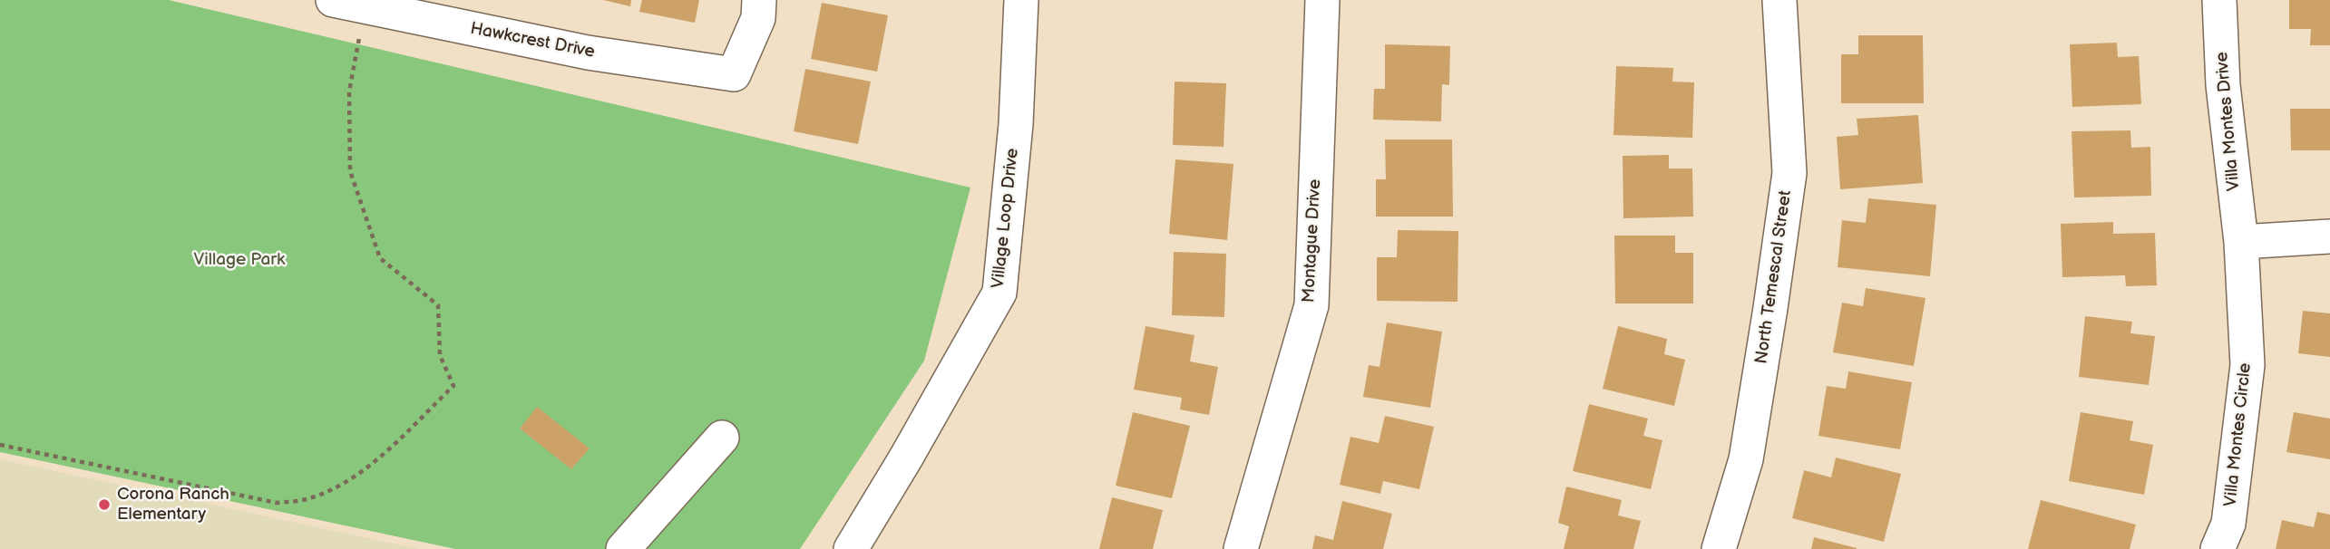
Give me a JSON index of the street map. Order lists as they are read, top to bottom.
{
  "streets": {
    "street": [
      "Hawkcrest Drive",
      "Villa Montes Drive",
      "Village Loop Drive",
      "Montague Drive",
      "North Temescal Street",
      "Villa Montes Circle"
    ]
  },
  "crossings": [
    ["Villa Montes Drive", "Villa Montes Circle"]
  ],
  "parks": ["Village Park"],
  "places": ["Corona Ranch Elementary"]
}
